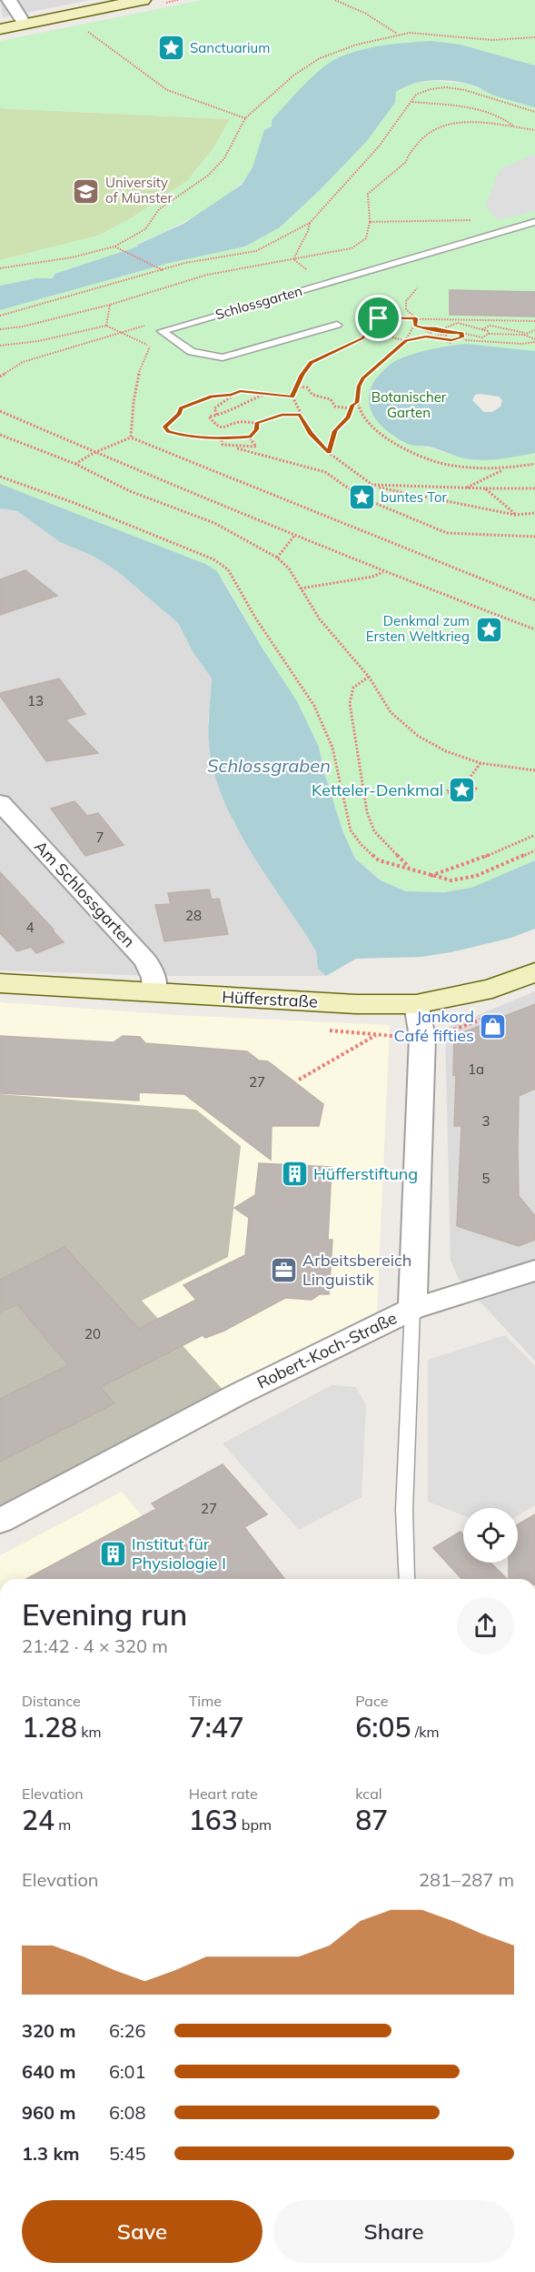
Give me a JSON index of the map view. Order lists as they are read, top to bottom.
{
  "streets": {
    "street": ["Am Schlossgarten", "Hüfferstraße", "Robert-Koch-Straße"],
    "lane": ["Schlossgarten"]
  },
  "crossings": [
    ["Am Schlossgarten", "Hüfferstraße"],
    ["Hüfferstraße", "Robert-Koch-Straße"]
  ],
  "water": ["Schlossgraben"],
  "parks": ["Botanischer Garten"],
  "places": {
    "place": [
      "Sanctuarium",
      "buntes Tor",
      "Denkmal zum Ersten Weltkrieg",
      "Ketteler-Denkmal"
    ],
    "school or university": ["University of Münster"],
    "shop": ["Jankord Café fifties"],
    "building": ["Hüfferstiftung", "Institut für Physiologie I"],
    "office": ["Arbeitsbereich Linguistik"]
  },
  "house_numbers": [
    "13",
    "7",
    "28",
    "4",
    "1a",
    "27",
    "3",
    "5",
    "20",
    "27"
  ],
  "page": {
    "heading": ["Evening run", "21:42 · 4 × 320 m"],
    "stats": [
      ["Distance", "1.28 km"],
      ["Time", "7:47"],
      ["Pace", "6:05 /km"],
      ["Elevation", "24 m"],
      ["Heart rate", "163 bpm"],
      ["kcal", "87"]
    ],
    "chart": ["Elevation", "281–287 m"],
    "list": [
      {
        "name": "320 m",
        "note": "6:26"
      },
      {
        "name": "640 m",
        "note": "6:01"
      },
      {
        "name": "960 m",
        "note": "6:08"
      },
      {
        "name": "1.3 km",
        "note": "5:45"
      }
    ],
    "buttons": ["Save", "Share"]
  }
}
